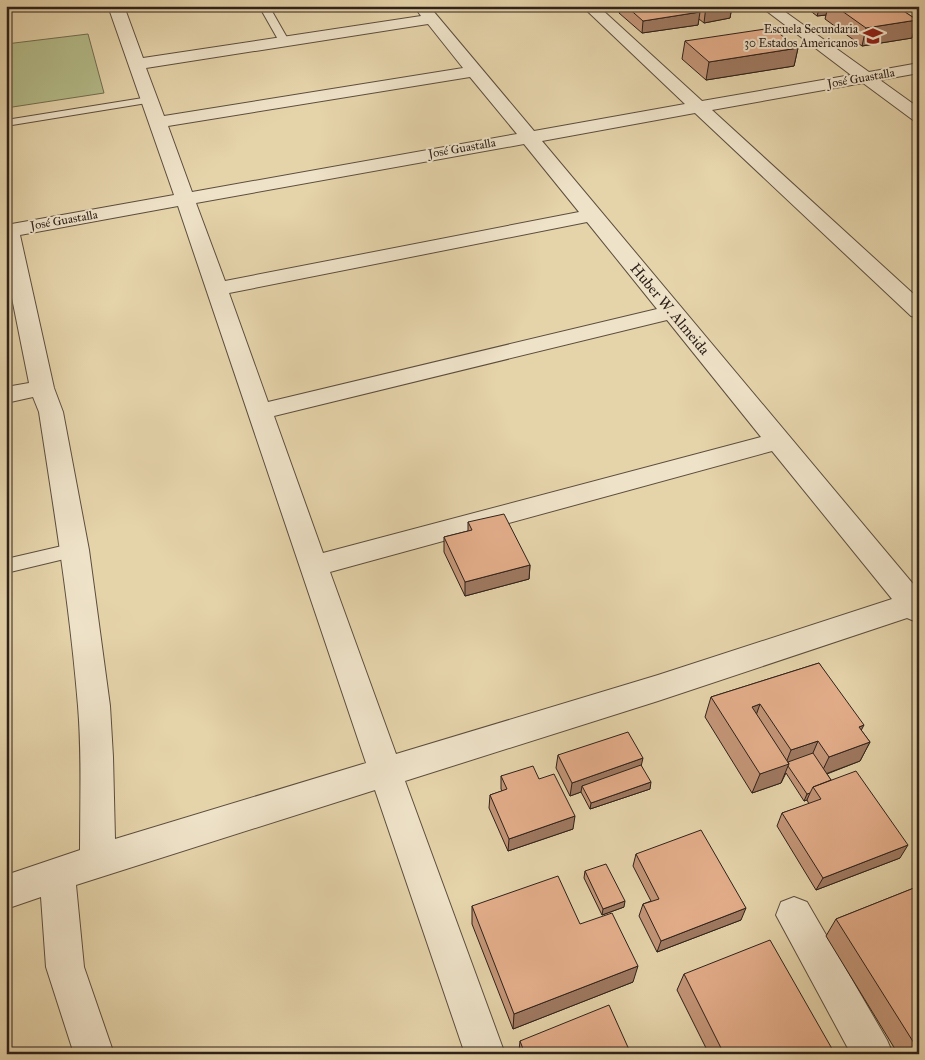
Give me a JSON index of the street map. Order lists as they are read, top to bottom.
{
  "streets": {
    "street": ["José Guastalla", "Huber W. Almeida"]
  },
  "crossings": [
    ["José Guastalla", "Huber W. Almeida"]
  ],
  "places": {
    "school or university": ["Escuela Secundaria 30 Estados Americanos"]
  }
}
